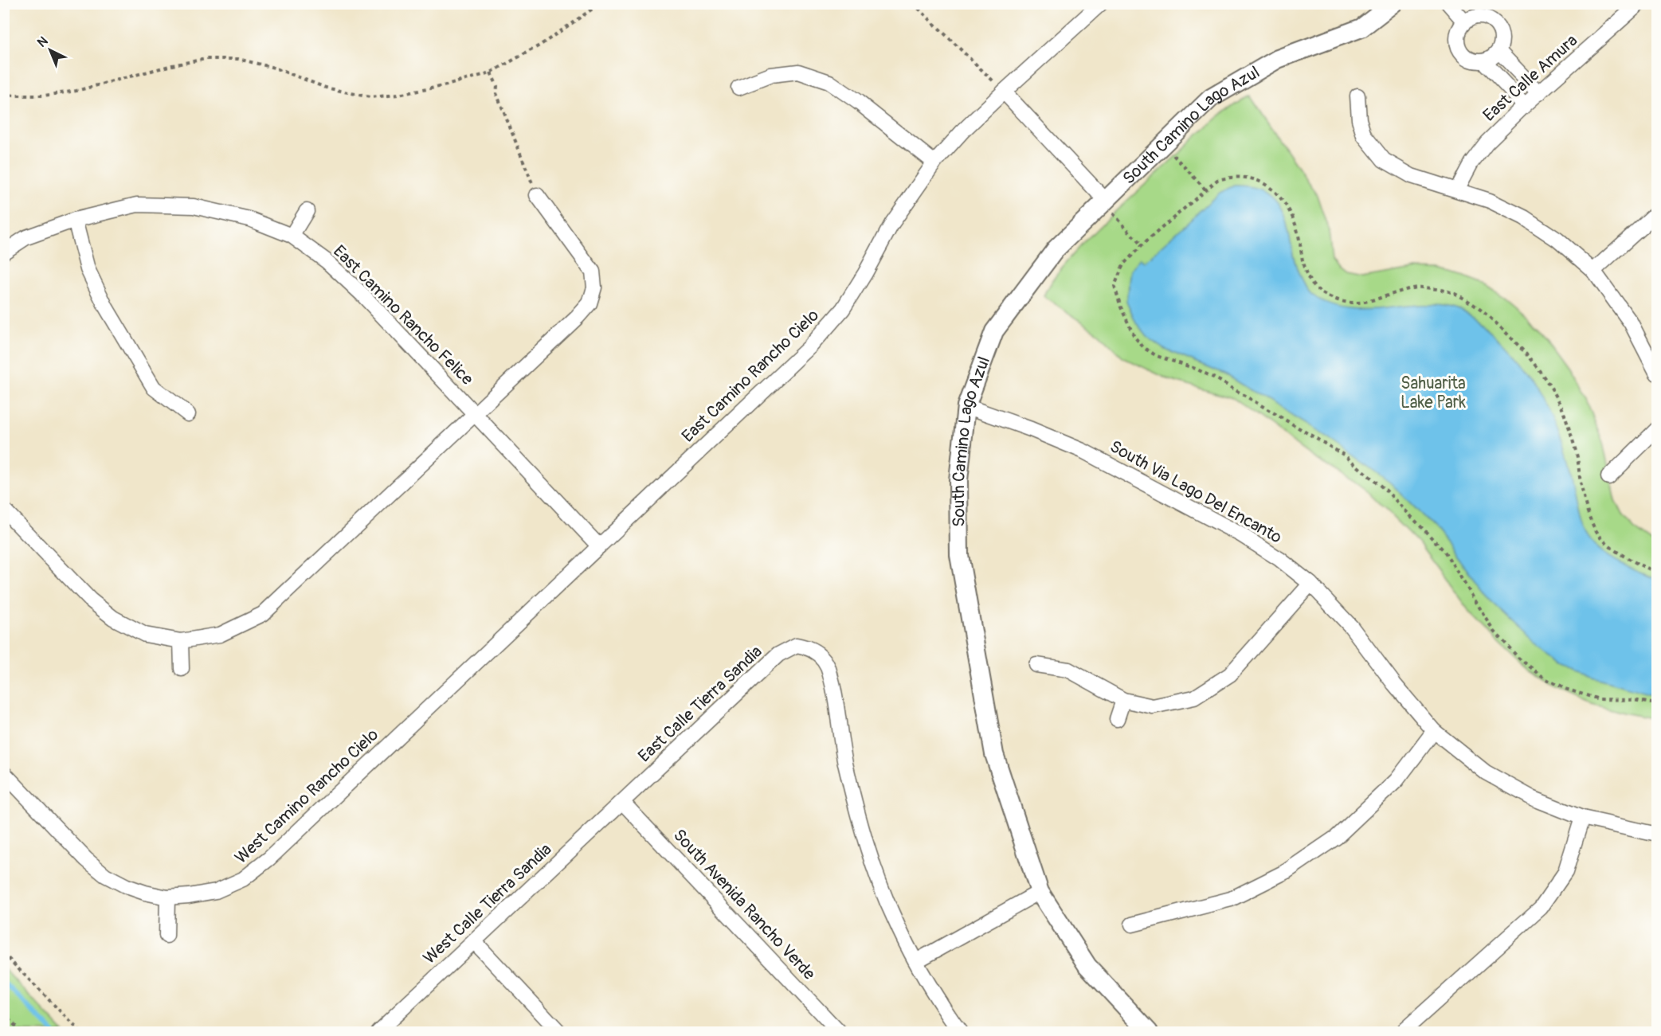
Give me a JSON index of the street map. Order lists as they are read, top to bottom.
{
  "streets": {
    "street": [
      "East Calle Amura",
      "South Camino Lago Azul",
      "East Camino Rancho Felice",
      "East Camino Rancho Cielo",
      "South Via Lago Del Encanto",
      "East Calle Tierra Sandia",
      "West Camino Rancho Cielo",
      "West Calle Tierra Sandia",
      "South Avenida Rancho Verde"
    ]
  },
  "crossings": [
    ["South Camino Lago Azul", "South Via Lago Del Encanto"],
    ["East Camino Rancho Felice", "East Camino Rancho Cielo"],
    ["East Camino Rancho Cielo", "West Camino Rancho Cielo"],
    ["East Calle Tierra Sandia", "West Calle Tierra Sandia"],
    ["East Calle Tierra Sandia", "South Avenida Rancho Verde"],
    ["West Calle Tierra Sandia", "South Avenida Rancho Verde"]
  ],
  "parks": ["Sahuarita Lake Park"],
  "north": "top left"
}
